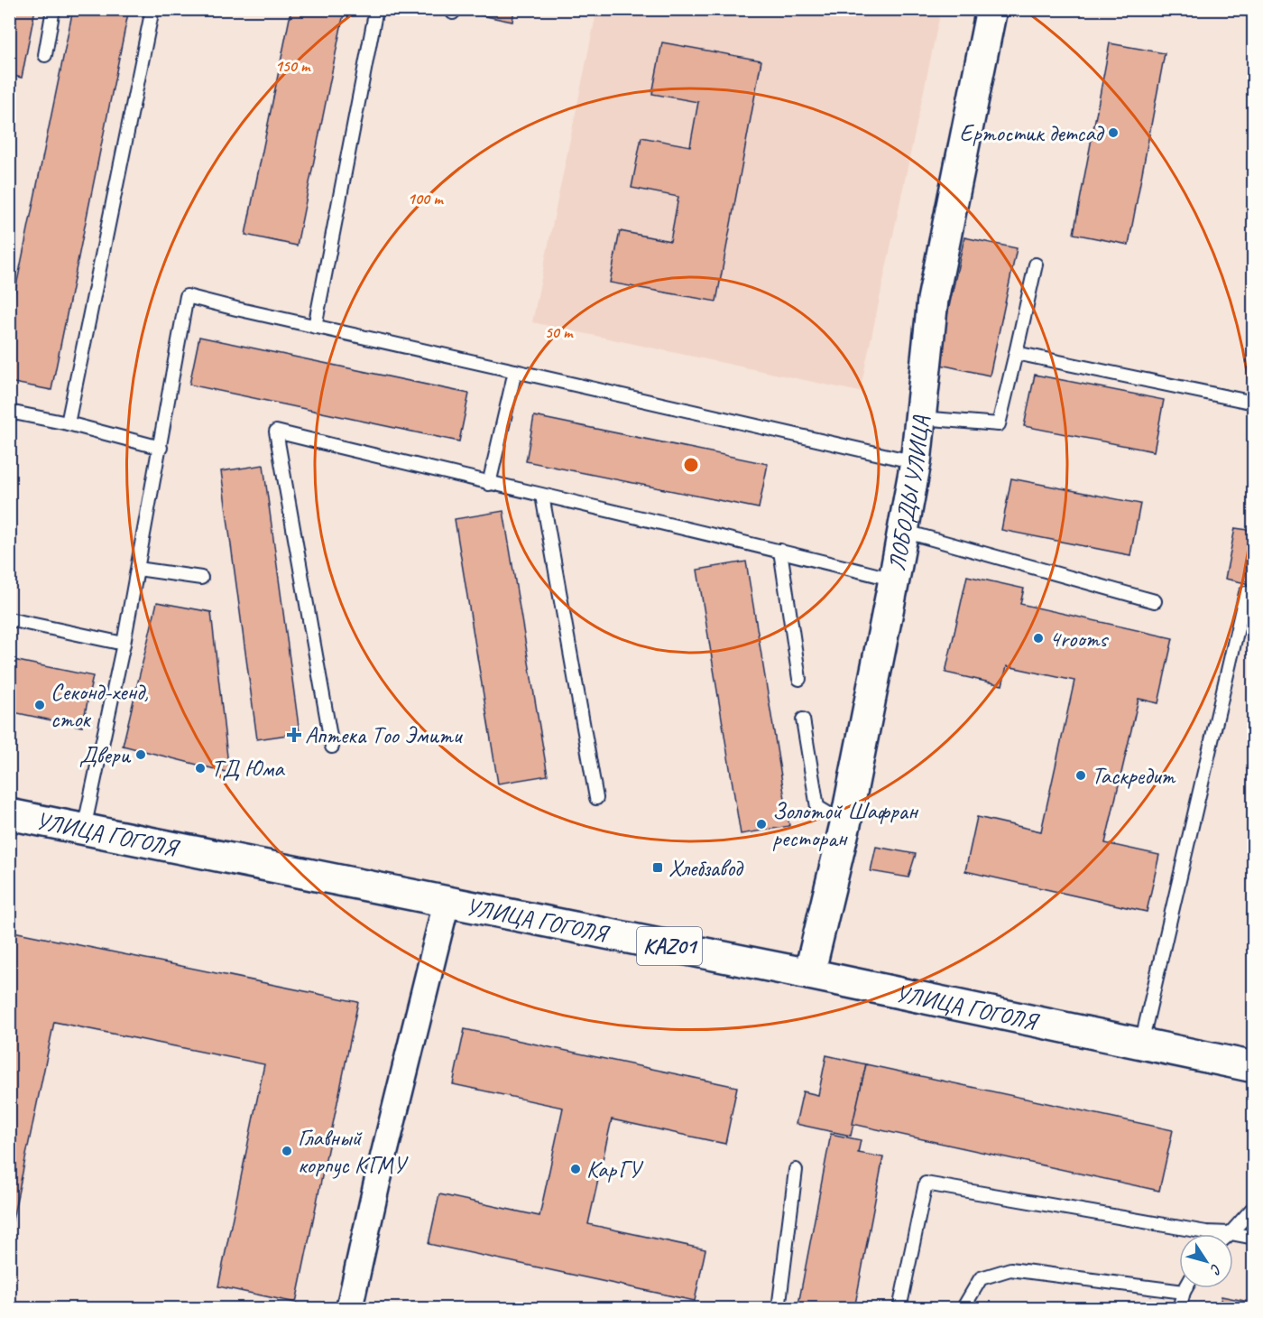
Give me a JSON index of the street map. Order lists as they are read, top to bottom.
{
  "streets": {
    "main road": ["ЛОБОДЫ УЛИЦА", "УЛИЦА ГОГОЛЯ", "KАZ01"]
  },
  "crossings": [
    ["ЛОБОДЫ УЛИЦА", "УЛИЦА ГОГОЛЯ"]
  ],
  "places": {
    "other": [
      "Ертостик детсад",
      "4rooms",
      "Секонд-хенд, сток",
      "Двери",
      "ТД Юма",
      "Таскредит",
      "Золотой Шафран ресторан",
      "Главный корпус КГМУ",
      "КарГУ"
    ],
    "health": ["Аптека Тоо Эмити"],
    "transit": ["Хлебзавод"]
  },
  "north": "bottom right",
  "rings": ["150 m", "100 m", "50 m"]
}
